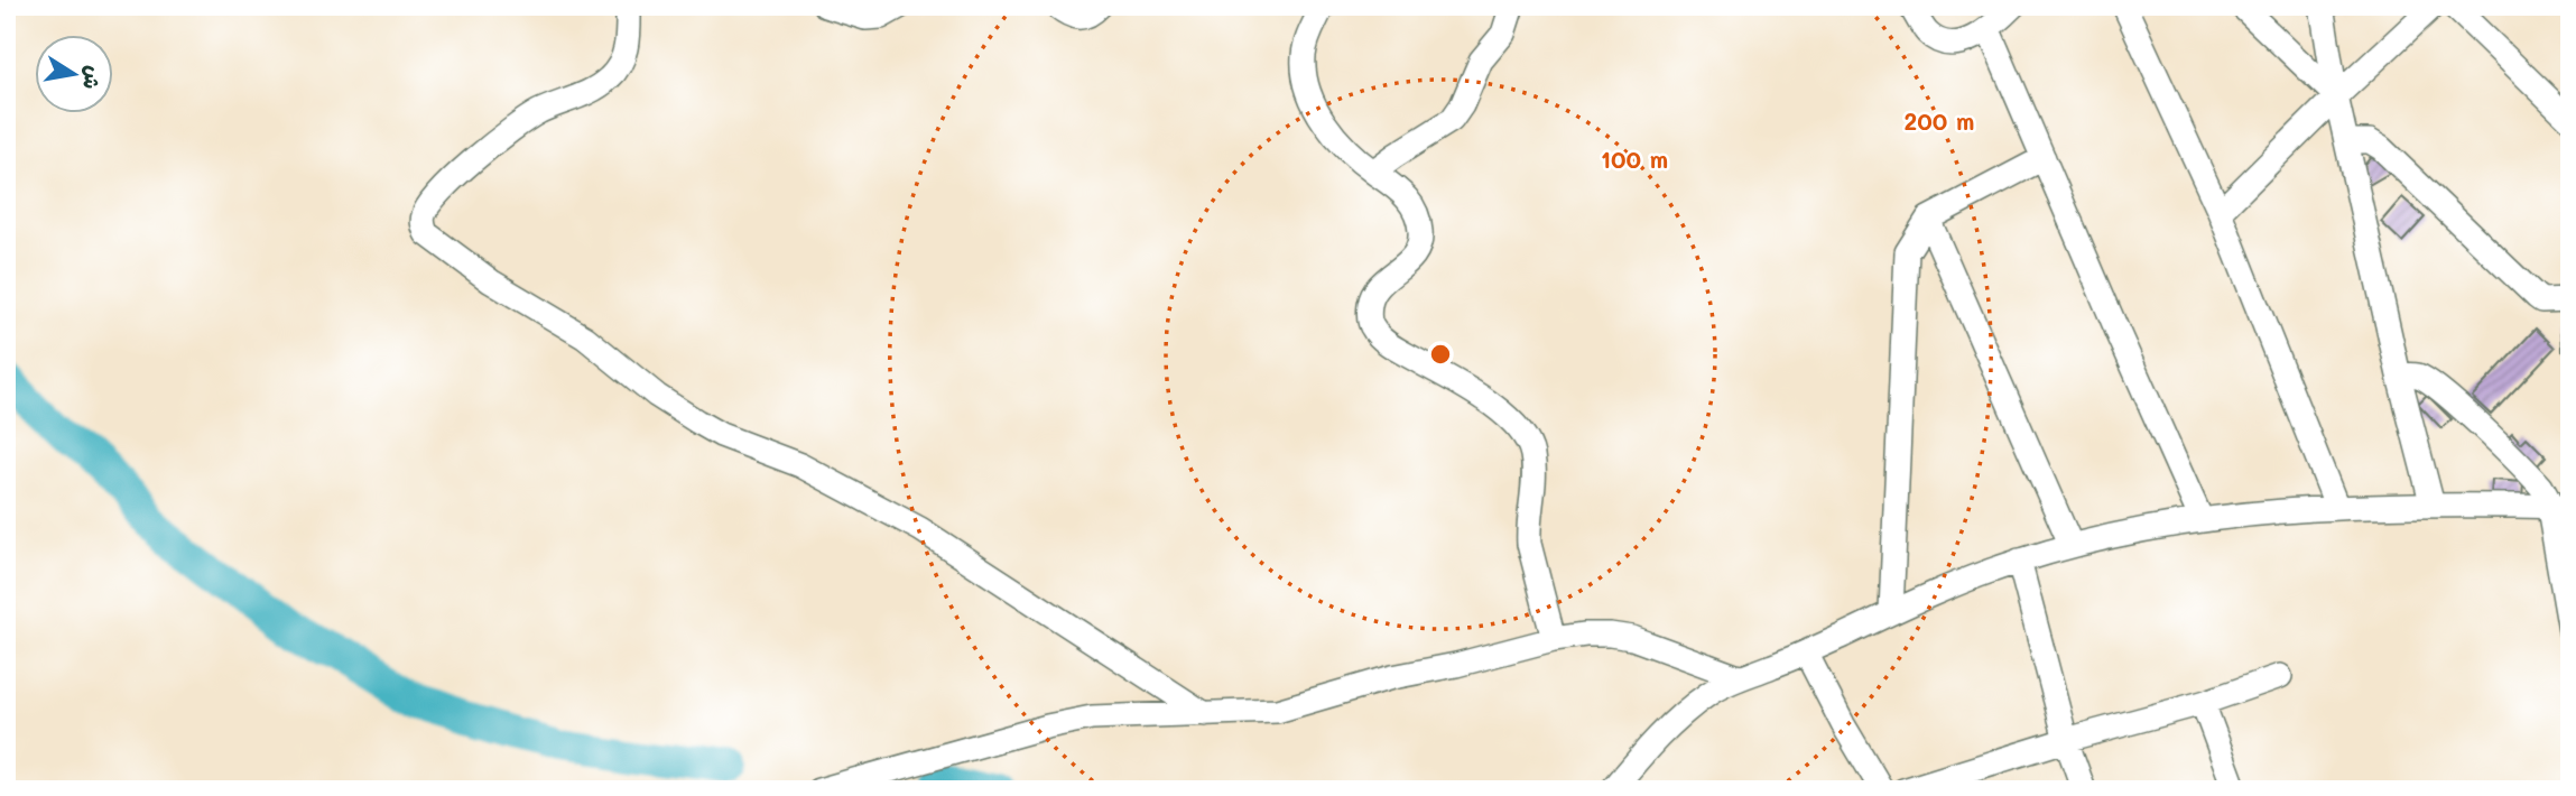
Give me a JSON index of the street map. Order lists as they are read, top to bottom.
{
  "north": "right",
  "rings": ["200 m", "100 m"]
}
